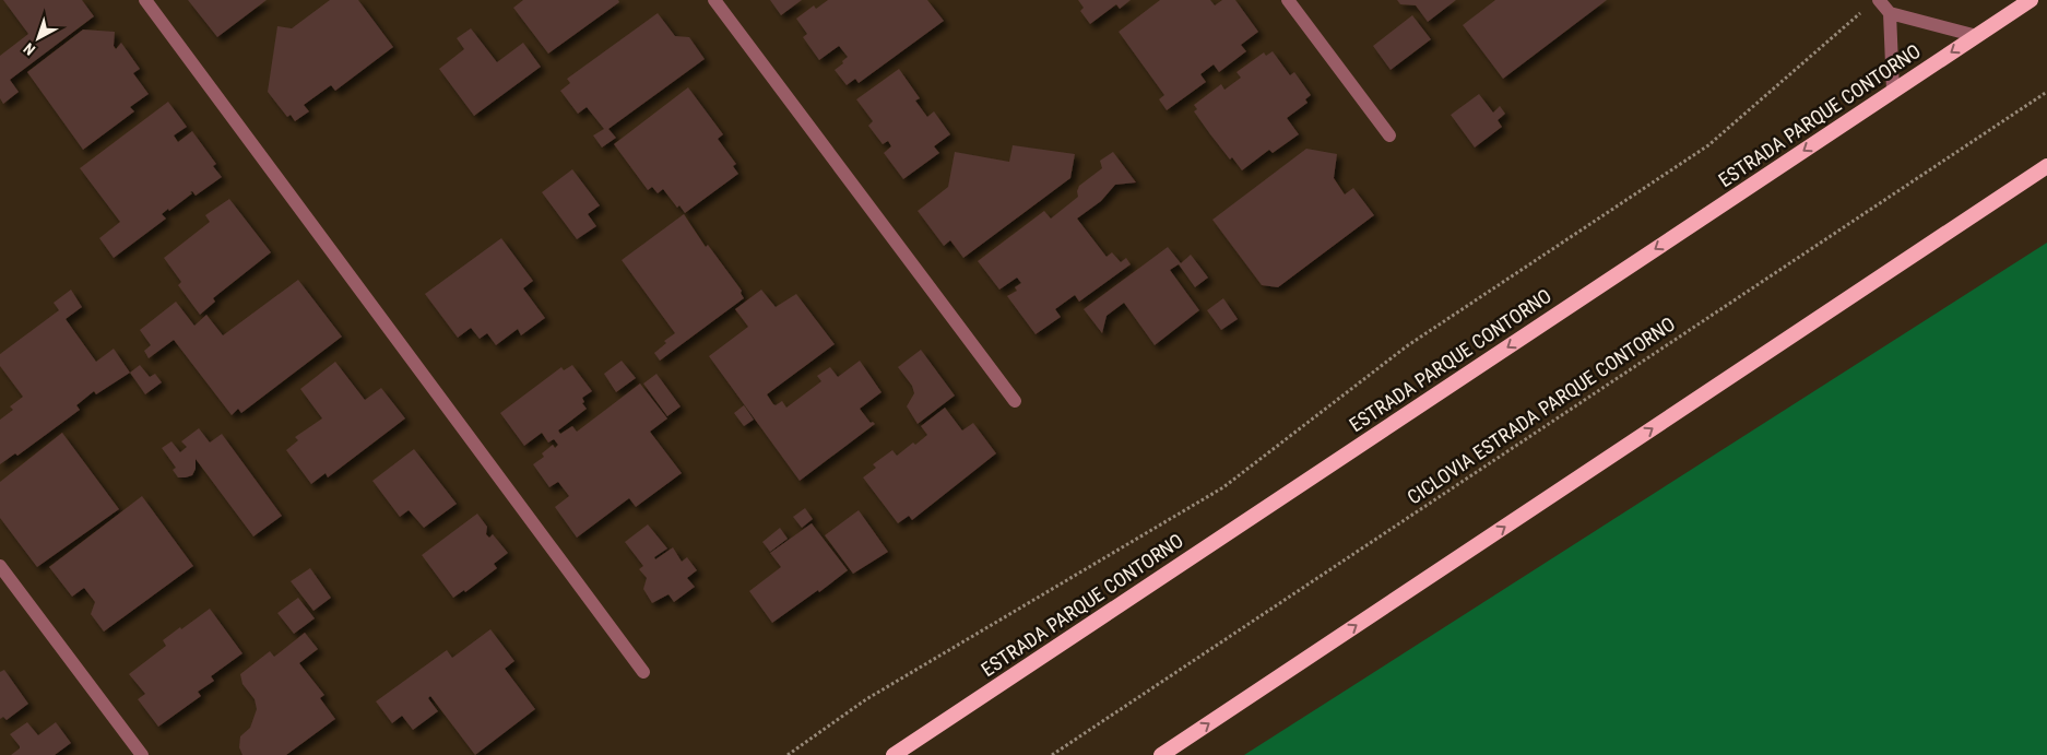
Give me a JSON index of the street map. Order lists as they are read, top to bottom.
{
  "streets": {
    "highway": ["ESTRADA PARQUE CONTORNO"],
    "path": ["CICLOVIA ESTRADA PARQUE CONTORNO"]
  },
  "one_way": ["ESTRADA PARQUE CONTORNO"],
  "north": "bottom left"
}
